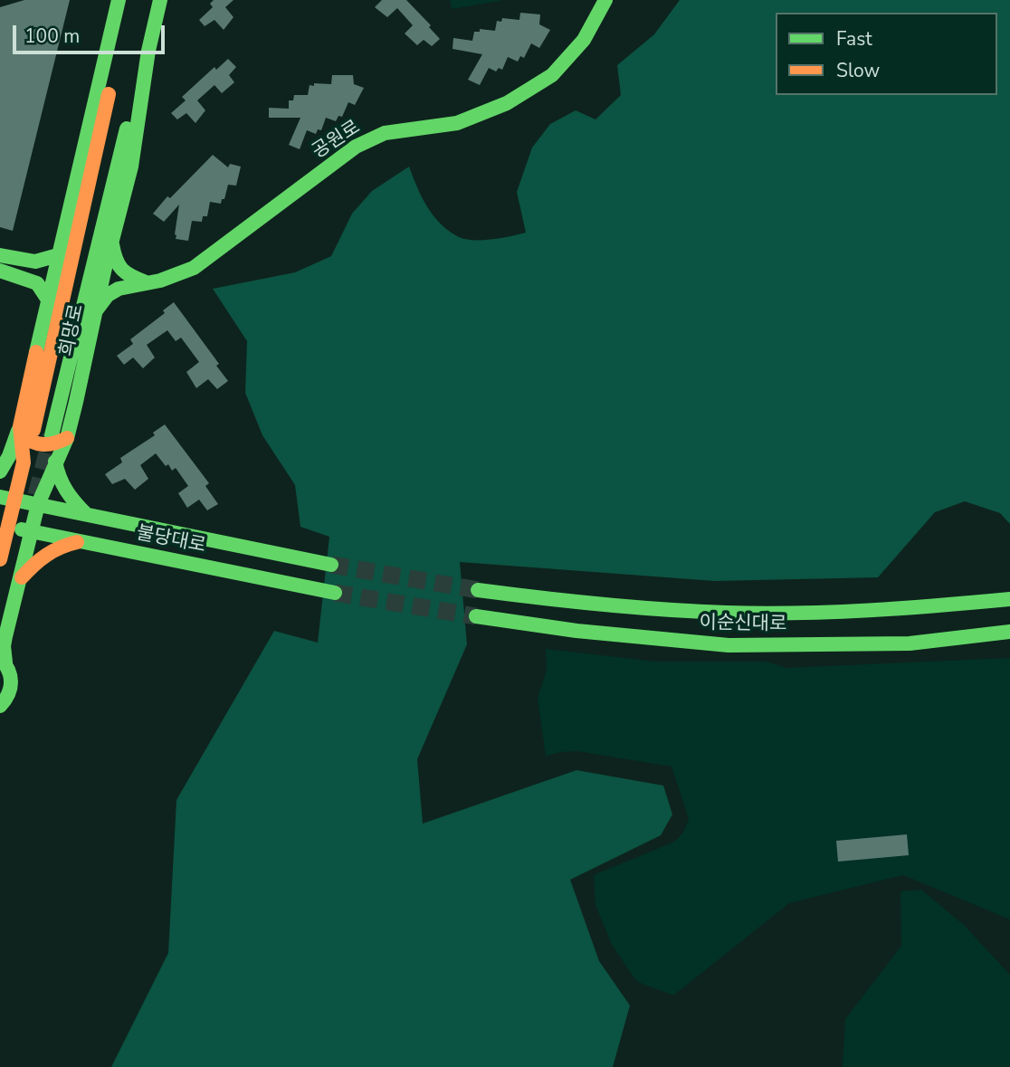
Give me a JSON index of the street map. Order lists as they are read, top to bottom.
{
  "streets": {
    "main road": [
      "공원로",
      "희망로",
      "불당대로",
      "이순신대로"
    ]
  },
  "crossings": [
    ["공원로", "희망로"],
    ["희망로", "불당대로"]
  ],
  "legend": ["Fast", "Slow"],
  "scale_bar": "100 m"
}
